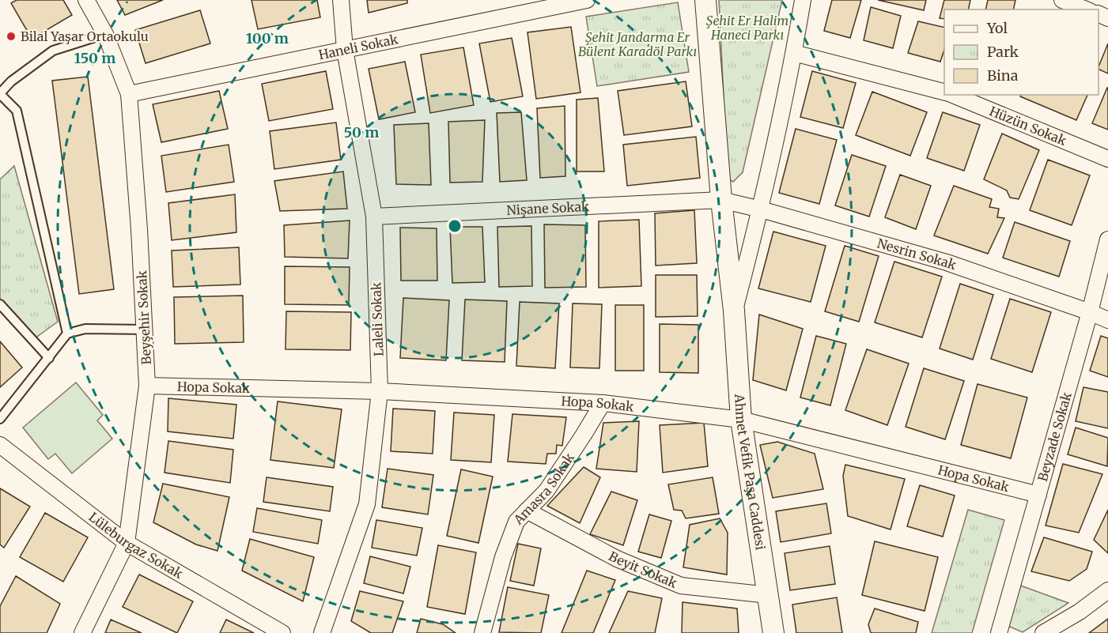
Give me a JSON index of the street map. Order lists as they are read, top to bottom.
{
  "streets": {
    "street": [
      "Haneli Sokak",
      "Hüzün Sokak",
      "Nişane Sokak",
      "Nesrin Sokak",
      "Beyşehir Sokak",
      "Laleli Sokak",
      "Hopa Sokak",
      "Beyzade Sokak",
      "Ahmet Vefik Paşa Caddesi",
      "Amasra Sokak",
      "Lüleburgaz Sokak",
      "Beyit Sokak"
    ]
  },
  "crossings": [
    ["Haneli Sokak", "Beyşehir Sokak"],
    ["Haneli Sokak", "Laleli Sokak"],
    ["Nişane Sokak", "Nesrin Sokak"],
    ["Nişane Sokak", "Laleli Sokak"],
    ["Nişane Sokak", "Ahmet Vefik Paşa Caddesi"],
    ["Nesrin Sokak", "Beyzade Sokak"],
    ["Nesrin Sokak", "Ahmet Vefik Paşa Caddesi"],
    ["Beyşehir Sokak", "Hopa Sokak"],
    ["Beyşehir Sokak", "Lüleburgaz Sokak"],
    ["Laleli Sokak", "Hopa Sokak"],
    ["Hopa Sokak", "Beyzade Sokak"],
    ["Hopa Sokak", "Ahmet Vefik Paşa Caddesi"],
    ["Hopa Sokak", "Amasra Sokak"],
    ["Ahmet Vefik Paşa Caddesi", "Beyit Sokak"],
    ["Amasra Sokak", "Beyit Sokak"]
  ],
  "parks": ["Şehit Er Halim Haneci Parkı", "Şehit Jandarma Er Bülent Karadöl Parkı"],
  "places": ["Bilal Yaşar Ortaokulu"],
  "legend": ["Yol", "Park", "Bina"],
  "rings": ["100 m", "150 m", "50 m"]
}
